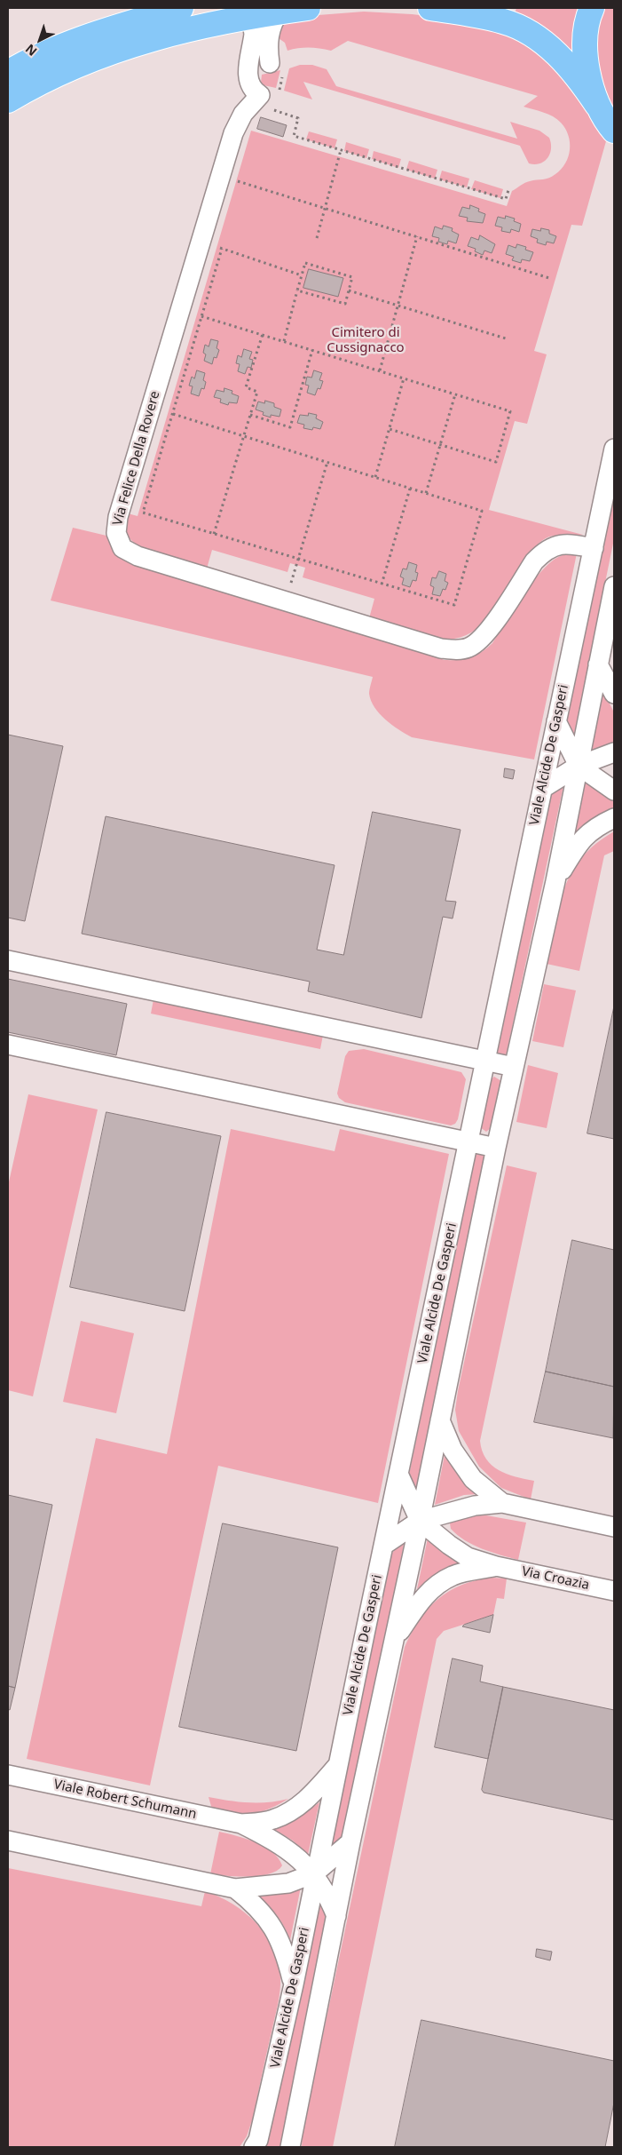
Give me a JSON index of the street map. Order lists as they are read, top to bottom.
{
  "streets": {
    "street": [
      "Via Felice Della Rovere",
      "Viale Alcide De Gasperi",
      "Via Croazia",
      "Viale Robert Schumann"
    ]
  },
  "crossings": [
    ["Via Felice Della Rovere", "Viale Alcide De Gasperi"],
    ["Viale Alcide De Gasperi", "Via Croazia"],
    ["Viale Alcide De Gasperi", "Viale Robert Schumann"]
  ],
  "parks": ["Cimitero di Cussignacco"],
  "north": "bottom left"
}
